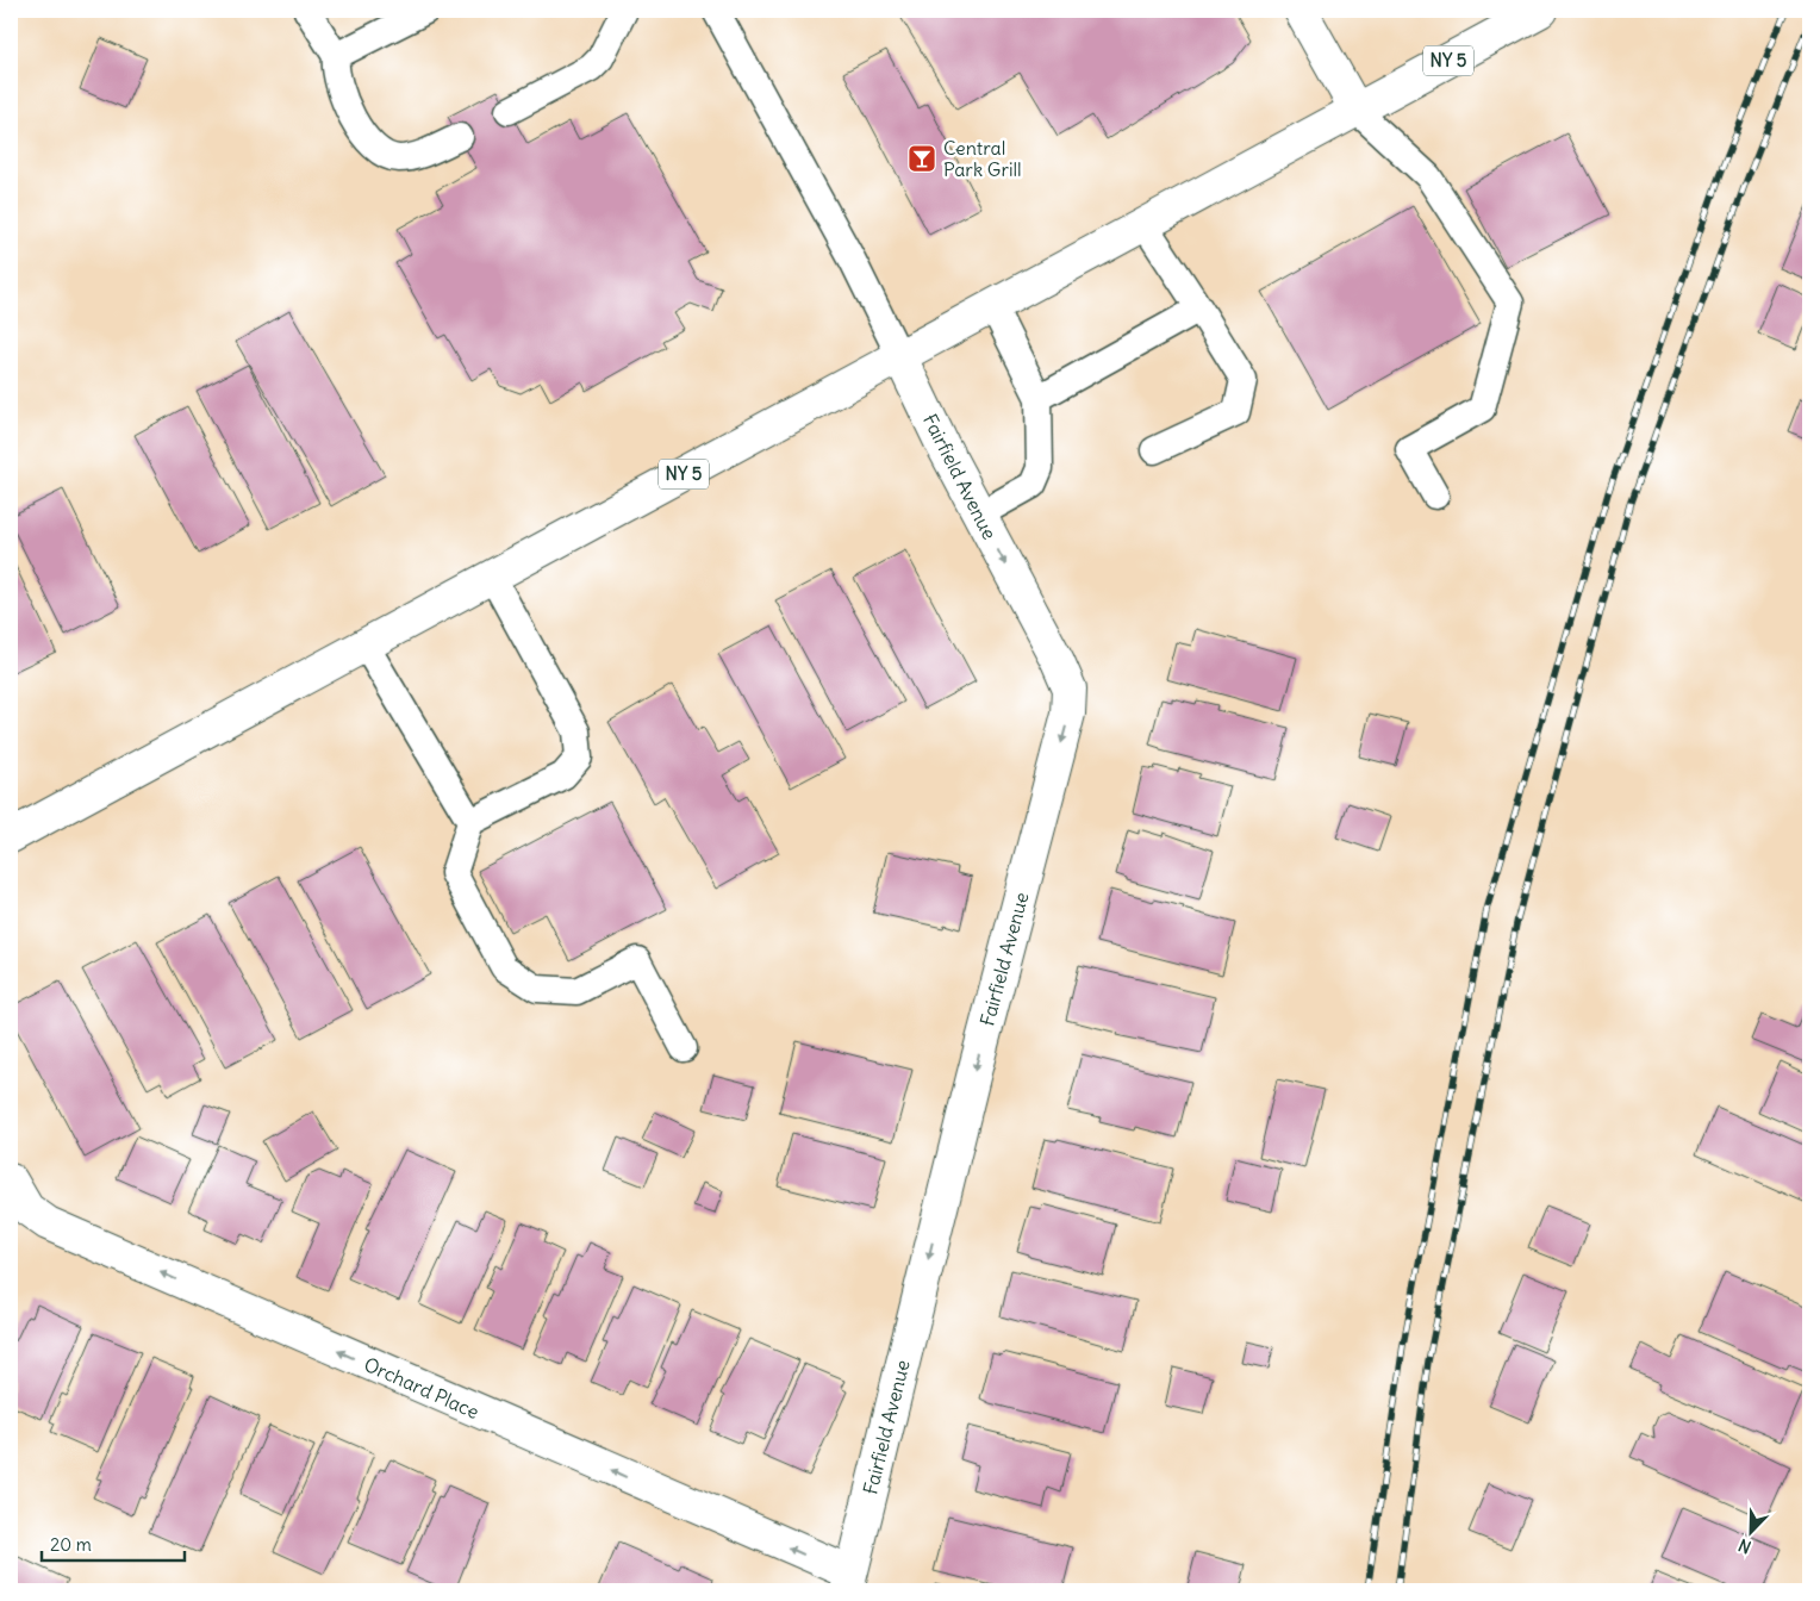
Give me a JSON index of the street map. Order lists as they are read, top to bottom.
{
  "streets": {
    "street": ["NY 5", "Fairfield Avenue", "Orchard Place"]
  },
  "crossings": [
    ["NY 5", "Fairfield Avenue"],
    ["Fairfield Avenue", "Orchard Place"]
  ],
  "one_way": ["Fairfield Avenue", "Orchard Place"],
  "places": {
    "bar": ["Central Park Grill"]
  },
  "scale_bar": "20 m",
  "north": "bottom left"
}
